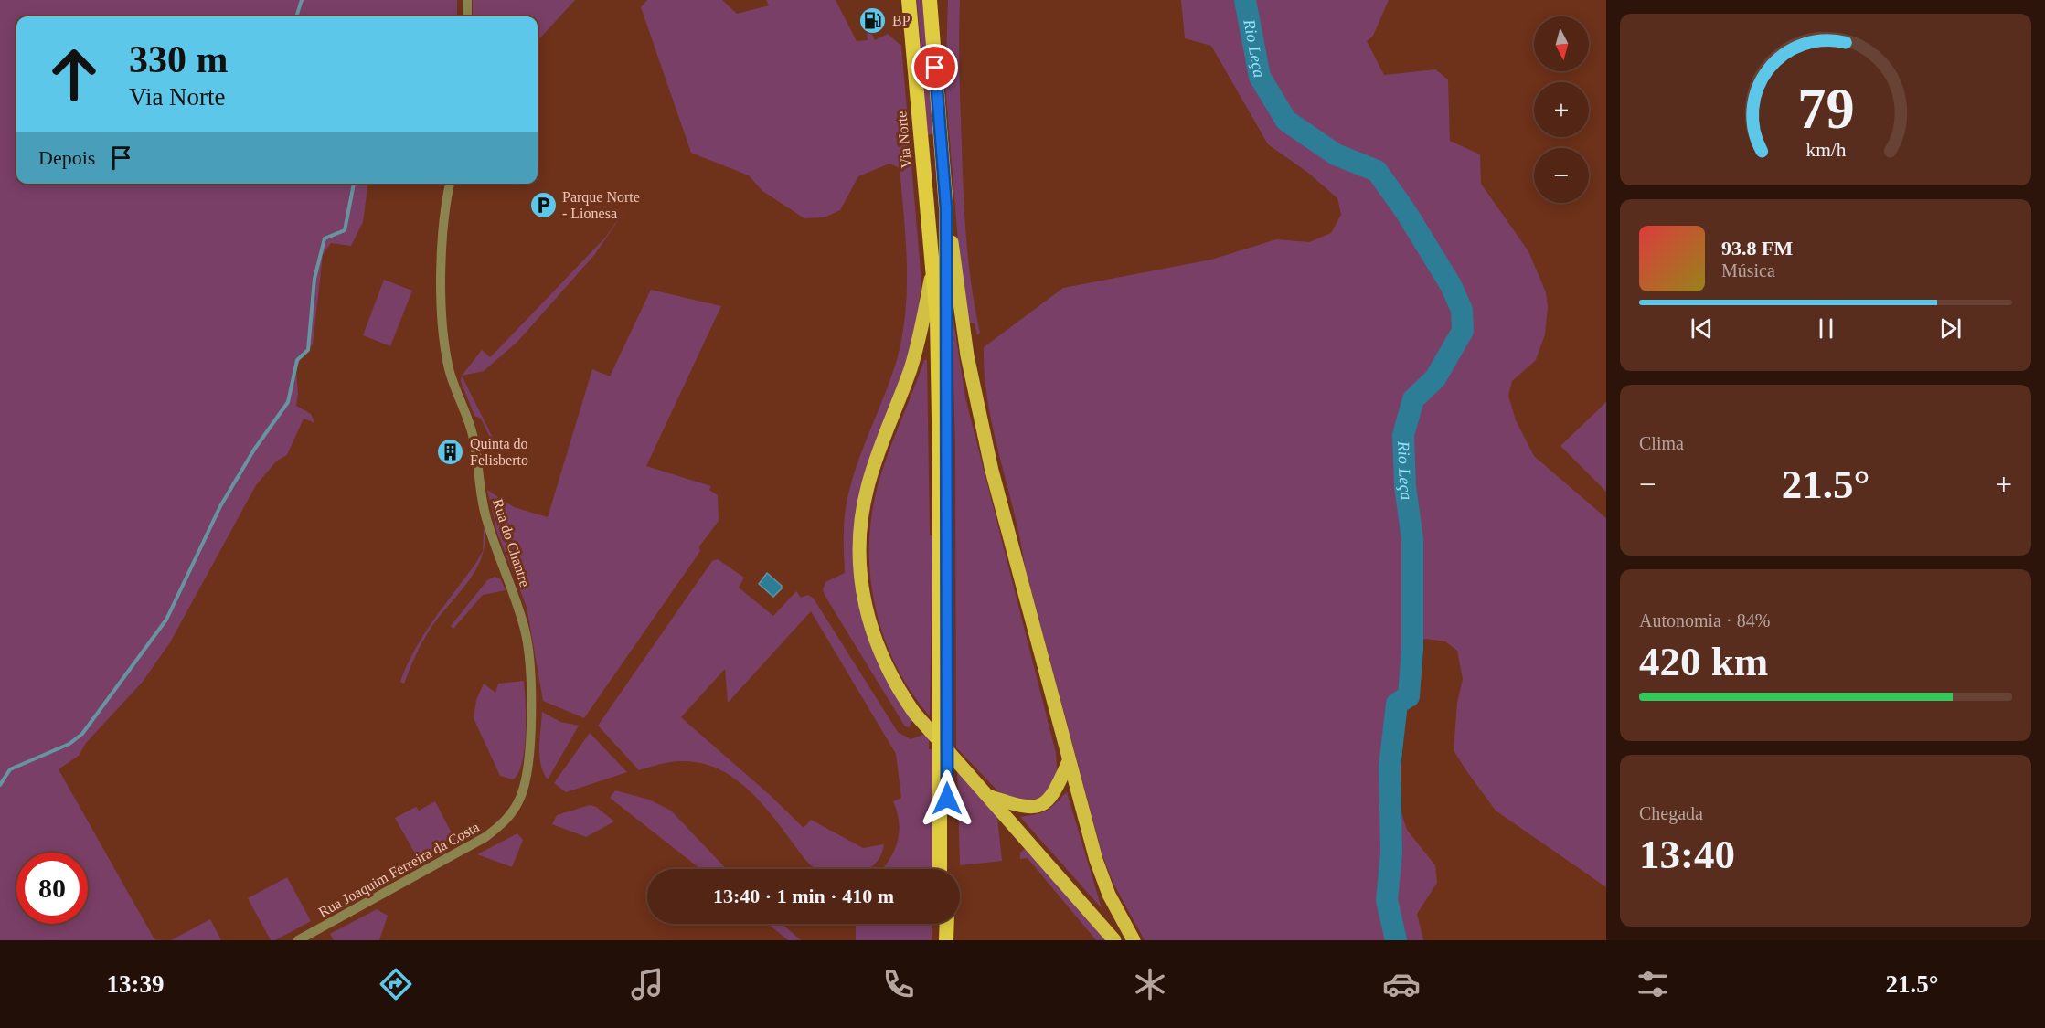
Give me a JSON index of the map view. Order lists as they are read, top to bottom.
{
  "streets": {
    "highway": ["Via Norte"],
    "street": ["Rua do Chantre", "Rua Joaquim Ferreira da Costa"]
  },
  "crossings": [
    ["Rua do Chantre", "Rua Joaquim Ferreira da Costa"]
  ],
  "water": ["Rio Leça"],
  "places": {
    "fuel station": ["BP"],
    "parking": ["Parque Norte - Lionesa"],
    "building": ["Quinta do Felisberto"]
  },
  "north": "bottom",
  "page": {
    "map_buttons": ["+", "−"],
    "turn": ["330 m", "Via Norte"],
    "then": "Depois",
    "song": ["93.8 FM", "Música"],
    "tile": [
      "Clima",
      ["Autonomia · 84%", "420 km"],
      ["Chegada", "13:40"]
    ],
    "heat": ["−", "21.5°", "+"],
    "limit": "80",
    "trip": "13:40 · 1 min · 410 m",
    "tabs": ["13:39", "21.5°"],
    "gauge": ["79", "km/h"]
  }
}
